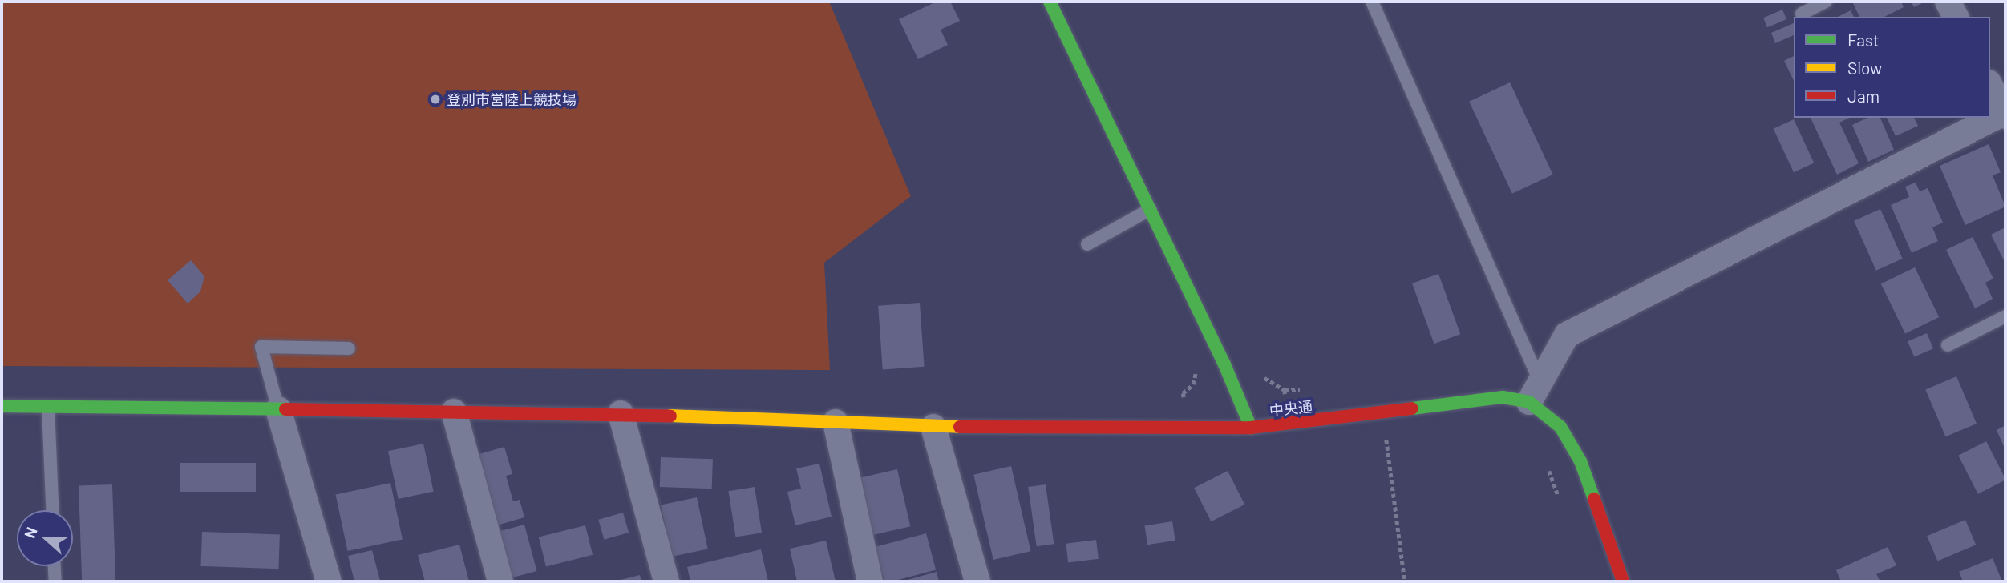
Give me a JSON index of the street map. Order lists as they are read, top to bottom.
{
  "streets": {
    "street": ["中央通"]
  },
  "places": ["登別市営陸上競技場"],
  "legend": ["Fast", "Slow", "Jam"],
  "north": "left"
}
